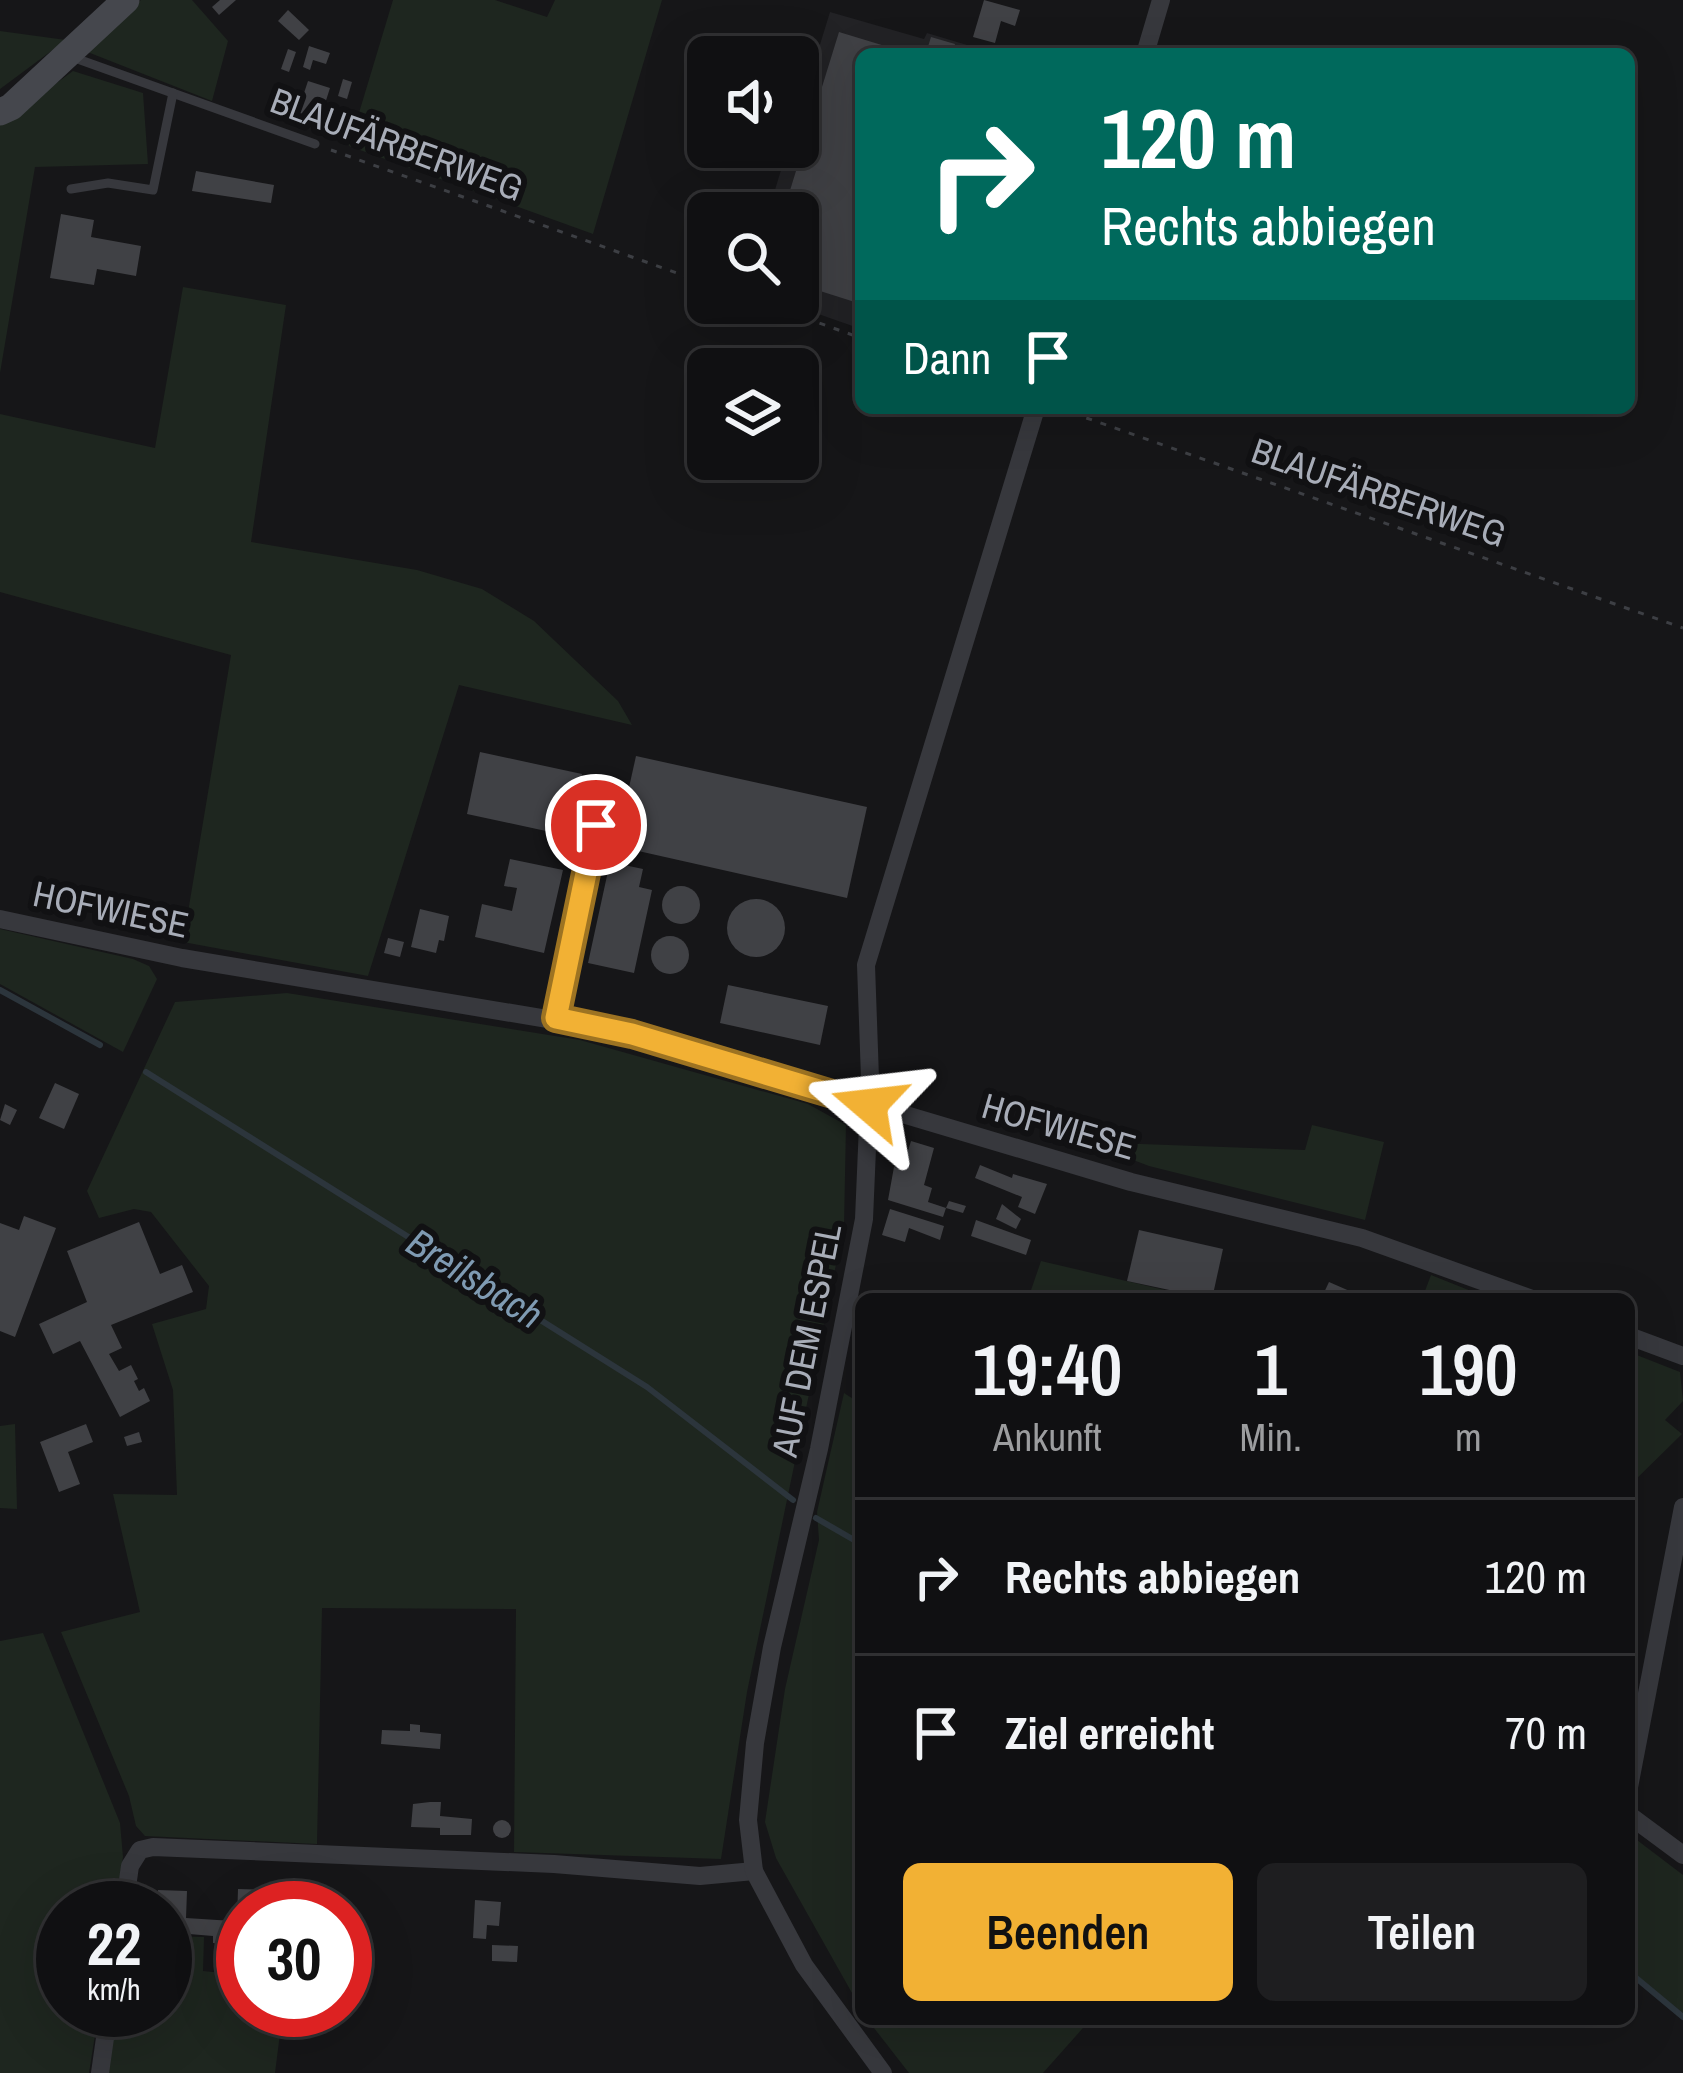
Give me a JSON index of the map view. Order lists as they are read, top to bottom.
{
  "streets": {
    "street": ["HOFWIESE", "AUF DEM ESPEL"],
    "lane": ["BLAUFÄRBERWEG"]
  },
  "crossings": [
    ["HOFWIESE", "AUF DEM ESPEL"]
  ],
  "water": ["Breilsbach"],
  "page": {
    "turn": ["120 m", "Rechts abbiegen"],
    "then": "Dann",
    "eta": [
      "19:40",
      "Ankunft",
      "1",
      "Min.",
      "190",
      "m"
    ],
    "list": [
      {
        "name": "Rechts abbiegen",
        "value": "120 m"
      },
      {
        "name": "Ziel erreicht",
        "value": "70 m"
      }
    ],
    "buttons": ["Beenden", "Teilen"],
    "speed": "22 km/h",
    "limit": "30"
  }
}
